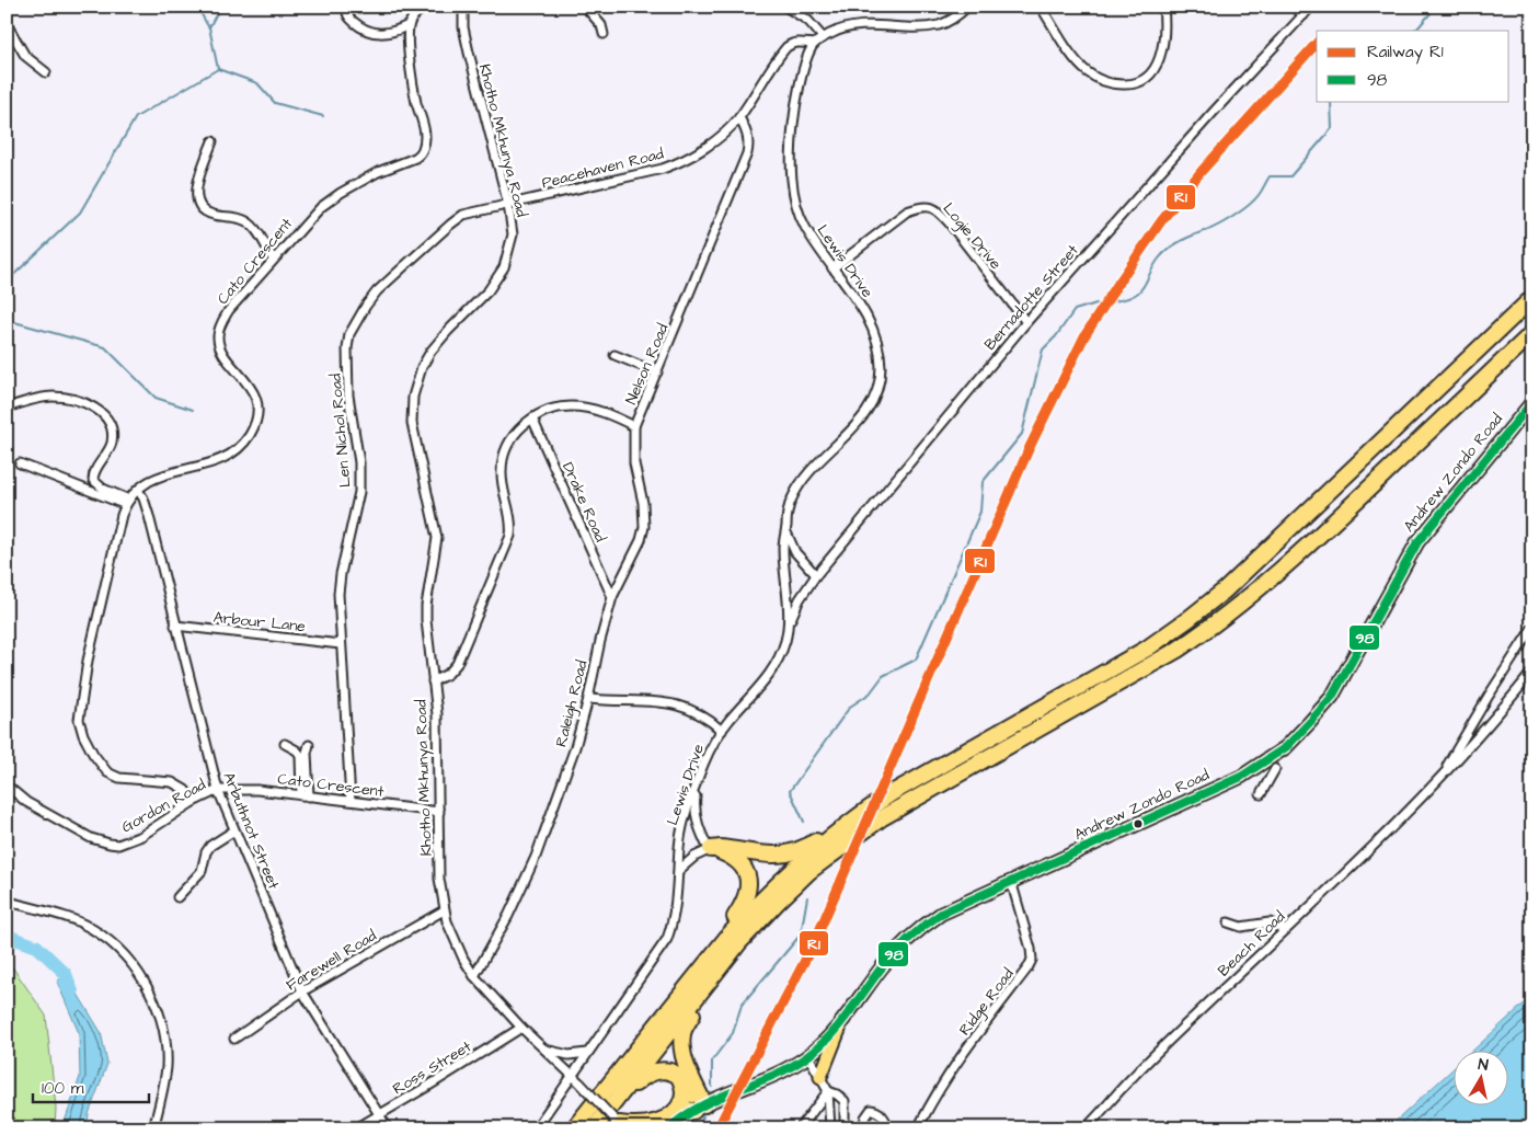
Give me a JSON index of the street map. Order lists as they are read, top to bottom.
{
  "streets": {
    "main road": ["Andrew Zondo Road"],
    "street": [
      "Khotho Mkhunya Road",
      "Peacehaven Road",
      "Logie Drive",
      "Cato Crescent",
      "Lewis Drive",
      "Bernadotte Street",
      "Nelson Road",
      "Len Nichol Road",
      "Drake Road",
      "Arbour Lane",
      "Raleigh Road",
      "Gordon Road",
      "Arbuthnot Street",
      "Beach Road",
      "Farewell Road",
      "Ridge Road",
      "Ross Street"
    ]
  },
  "crossings": [
    ["Khotho Mkhunya Road", "Peacehaven Road"],
    ["Khotho Mkhunya Road", "Cato Crescent"],
    ["Khotho Mkhunya Road", "Lewis Drive"],
    ["Khotho Mkhunya Road", "Nelson Road"],
    ["Khotho Mkhunya Road", "Len Nichol Road"],
    ["Khotho Mkhunya Road", "Raleigh Road"],
    ["Khotho Mkhunya Road", "Farewell Road"],
    ["Khotho Mkhunya Road", "Ross Street"],
    ["Peacehaven Road", "Lewis Drive"],
    ["Peacehaven Road", "Nelson Road"],
    ["Peacehaven Road", "Len Nichol Road"],
    ["Logie Drive", "Lewis Drive"],
    ["Logie Drive", "Bernadotte Street"],
    ["Cato Crescent", "Len Nichol Road"],
    ["Cato Crescent", "Gordon Road"],
    ["Cato Crescent", "Arbuthnot Street"],
    ["Lewis Drive", "Bernadotte Street"],
    ["Nelson Road", "Drake Road"],
    ["Nelson Road", "Raleigh Road"],
    ["Len Nichol Road", "Arbour Lane"],
    ["Andrew Zondo Road", "Ridge Road"],
    ["Drake Road", "Raleigh Road"],
    ["Arbour Lane", "Arbuthnot Street"],
    ["Gordon Road", "Arbuthnot Street"],
    ["Arbuthnot Street", "Farewell Road"],
    ["Arbuthnot Street", "Ross Street"]
  ],
  "lines": ["rail line R1", "transit line 98"],
  "legend": ["Railway R1", "98"],
  "scale_bar": "100 m",
  "north": "top"
}
